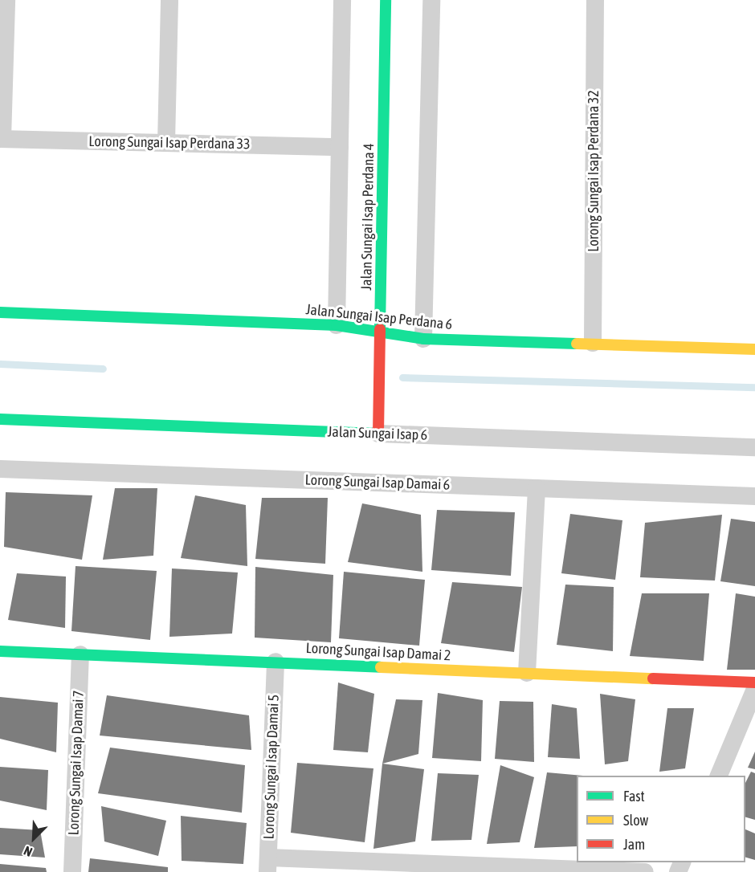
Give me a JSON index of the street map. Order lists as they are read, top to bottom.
{
  "streets": {
    "street": [
      "Lorong Sungai Isap Perdana 33",
      "Lorong Sungai Isap Perdana 32",
      "Jalan Sungai Isap Perdana 4",
      "Jalan Sungai Isap Perdana 6",
      "Jalan Sungai Isap 6",
      "Lorong Sungai Isap Damai 6",
      "Lorong Sungai Isap Damai 2",
      "Lorong Sungai Isap Damai 7",
      "Lorong Sungai Isap Damai 5"
    ]
  },
  "crossings": [
    ["Lorong Sungai Isap Perdana 32", "Jalan Sungai Isap Perdana 6"],
    ["Jalan Sungai Isap Perdana 4", "Jalan Sungai Isap Perdana 6"],
    ["Jalan Sungai Isap Perdana 4", "Jalan Sungai Isap 6"],
    ["Lorong Sungai Isap Damai 2", "Lorong Sungai Isap Damai 7"],
    ["Lorong Sungai Isap Damai 2", "Lorong Sungai Isap Damai 5"]
  ],
  "legend": ["Fast", "Slow", "Jam"],
  "north": "bottom left"
}
